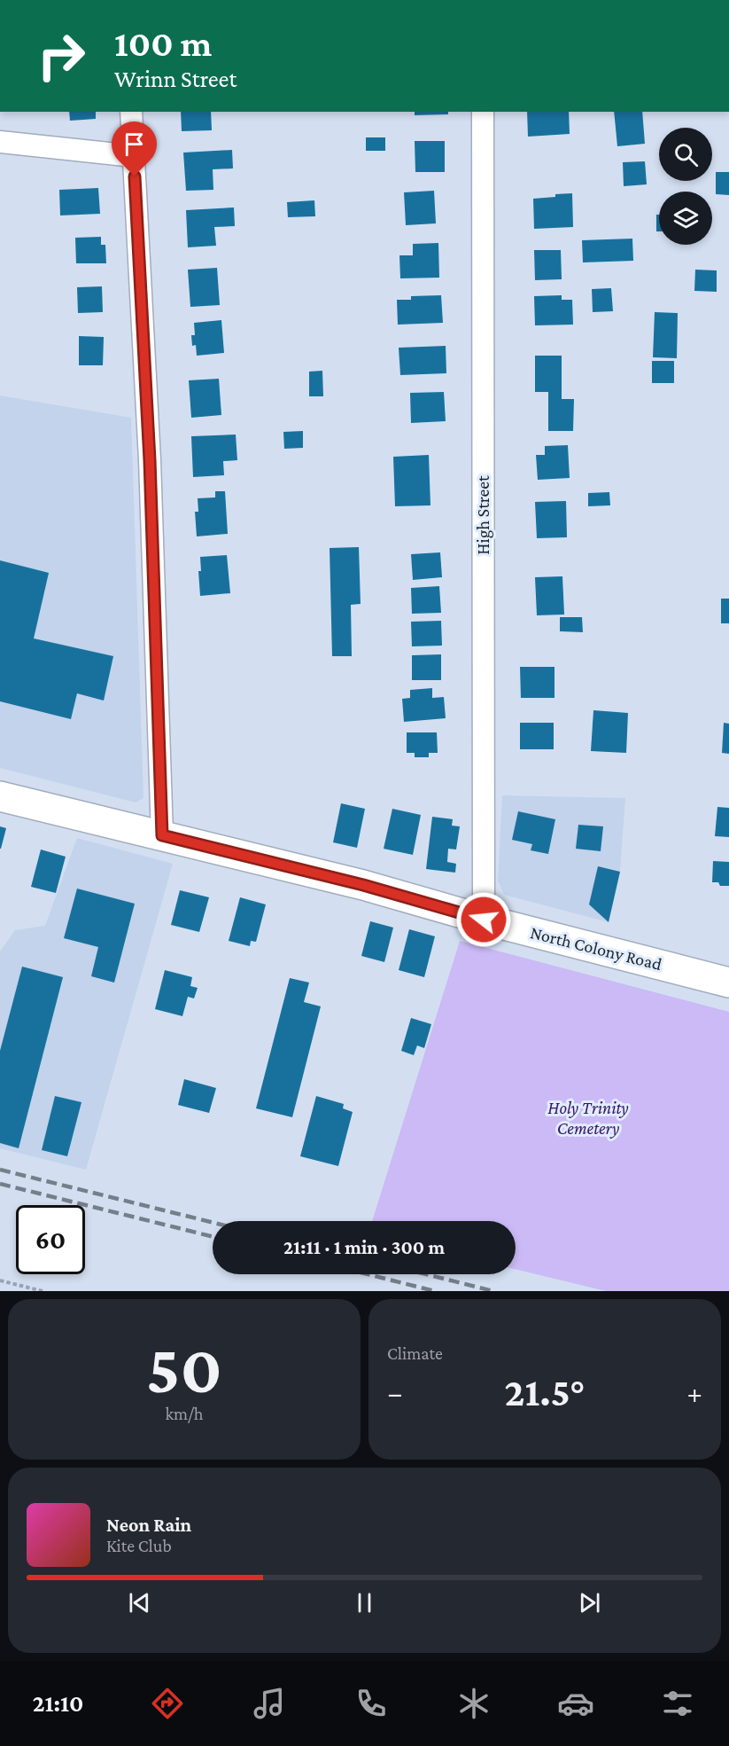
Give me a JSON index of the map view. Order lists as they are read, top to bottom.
{
  "streets": {
    "main road": ["North Colony Road"],
    "street": ["High Street"]
  },
  "crossings": [
    ["High Street", "North Colony Road"]
  ],
  "parks": ["Holy Trinity Cemetery"],
  "page": {
    "turn": ["100 m", "Wrinn Street"],
    "limit": "60",
    "trip": "21:11 · 1 min · 300 m",
    "tile": [
      ["50", "km/h"],
      "Climate"
    ],
    "heat": ["−", "21.5°", "+"],
    "song": ["Neon Rain", "Kite Club"],
    "tabs": "21:10"
  }
}
